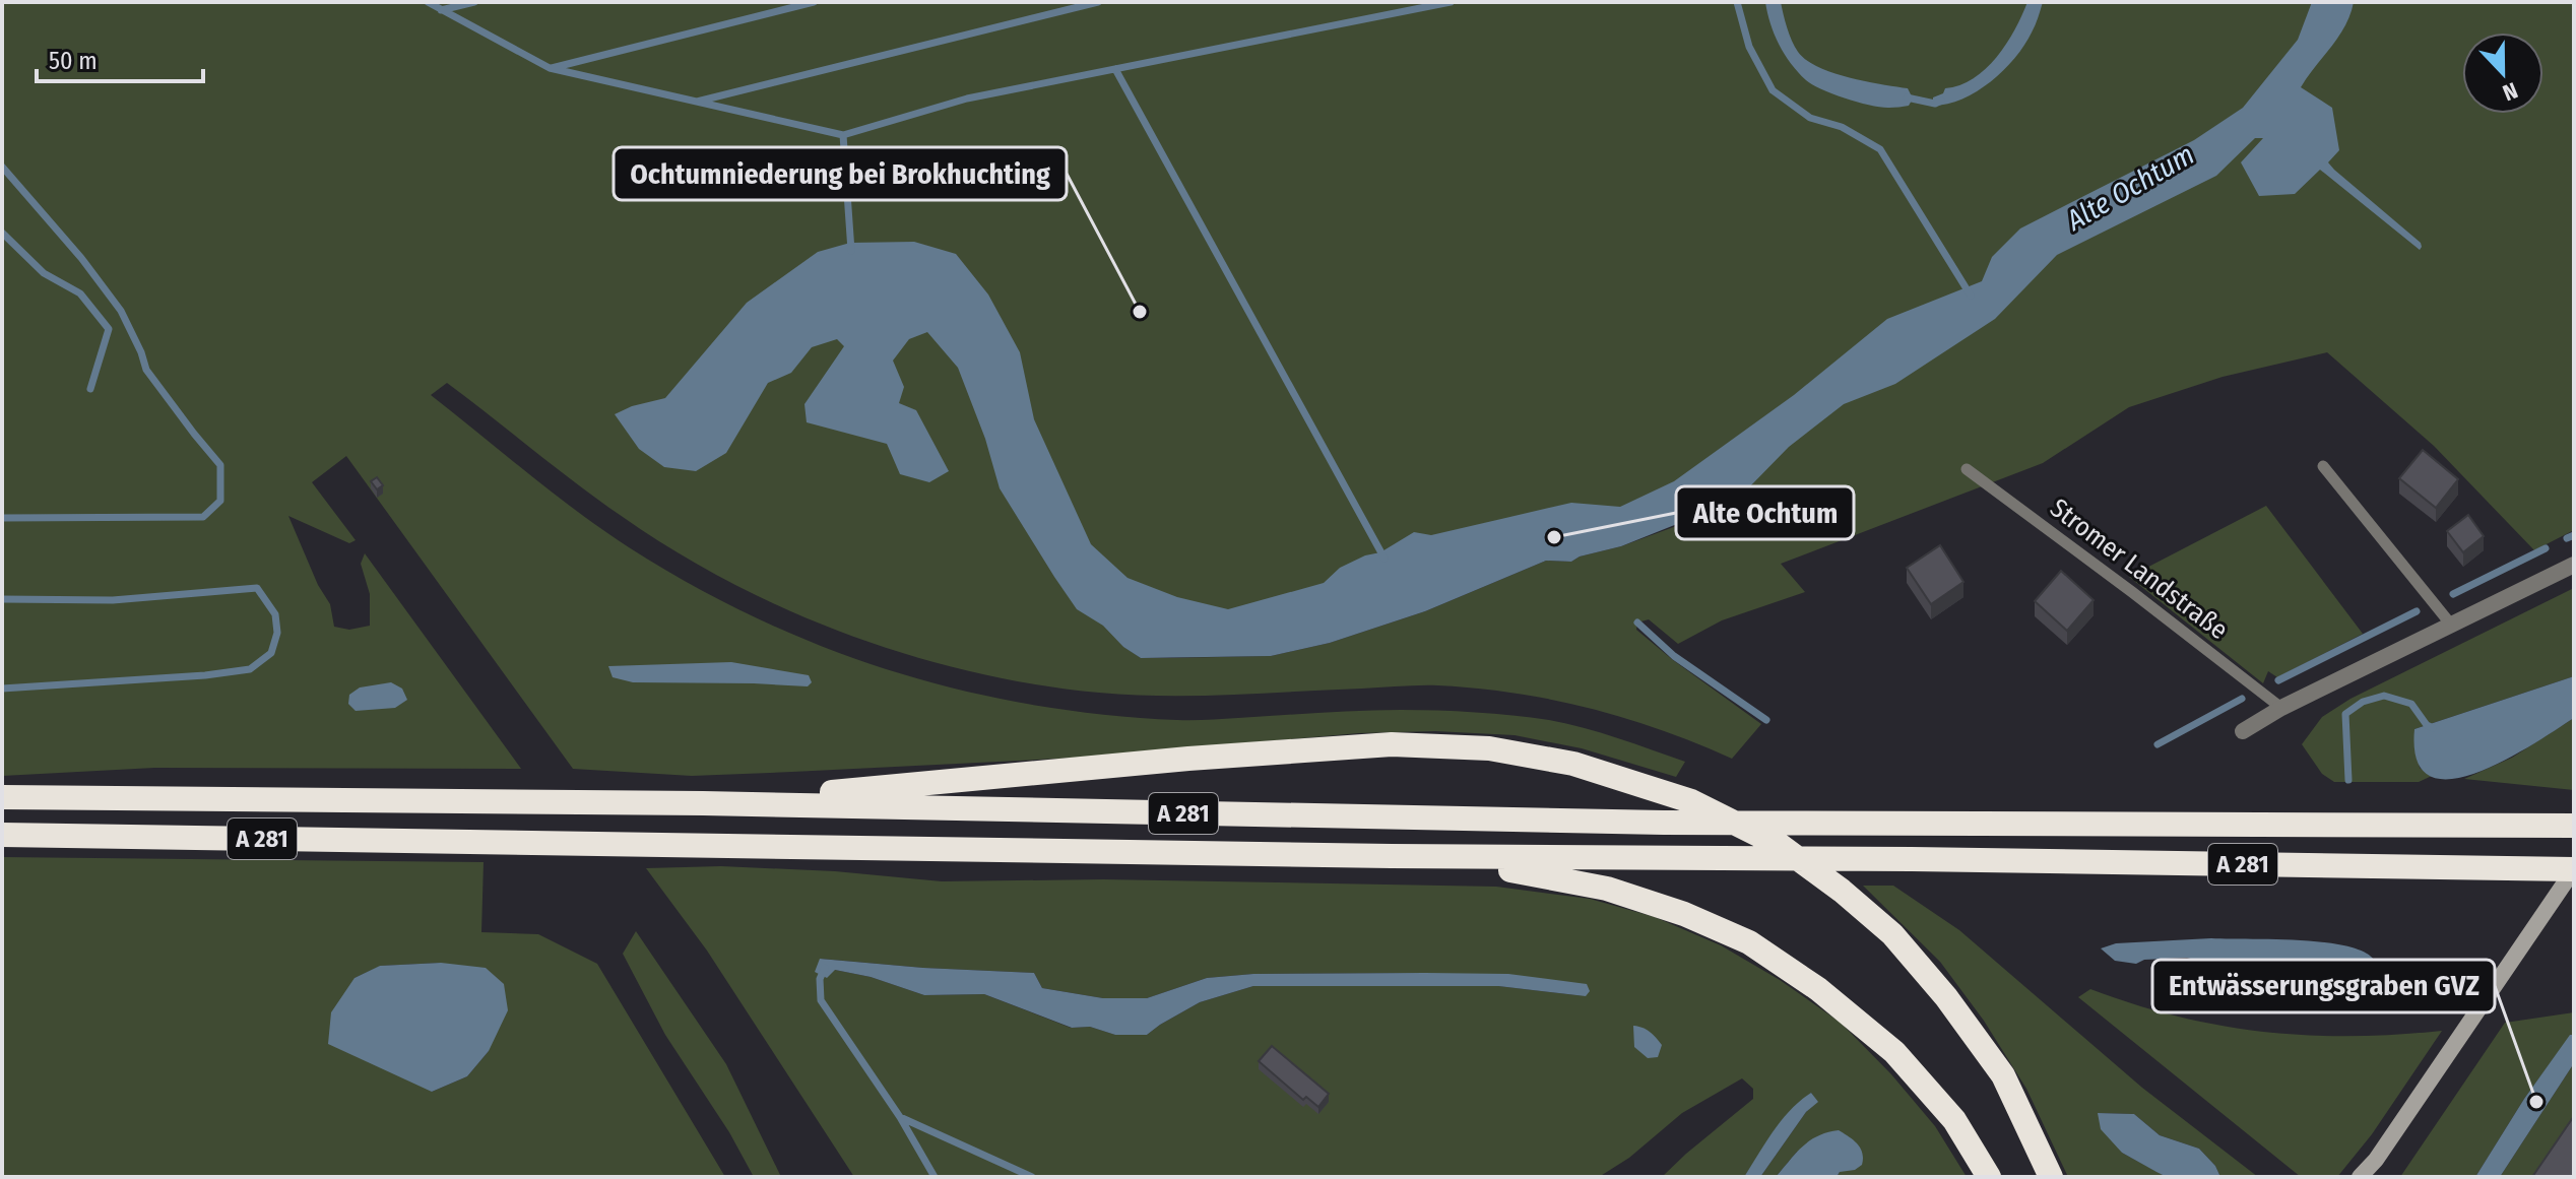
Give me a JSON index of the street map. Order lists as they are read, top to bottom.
{
  "streets": {
    "highway": ["A 281"],
    "lane": ["Stromer Landstraße"]
  },
  "water": ["Alte Ochtum"],
  "places": ["Ochtumniederung bei Brokhuchting", "Alte Ochtum", "Entwässerungsgraben GVZ"],
  "scale_bar": "50 m",
  "north": "bottom"
}
